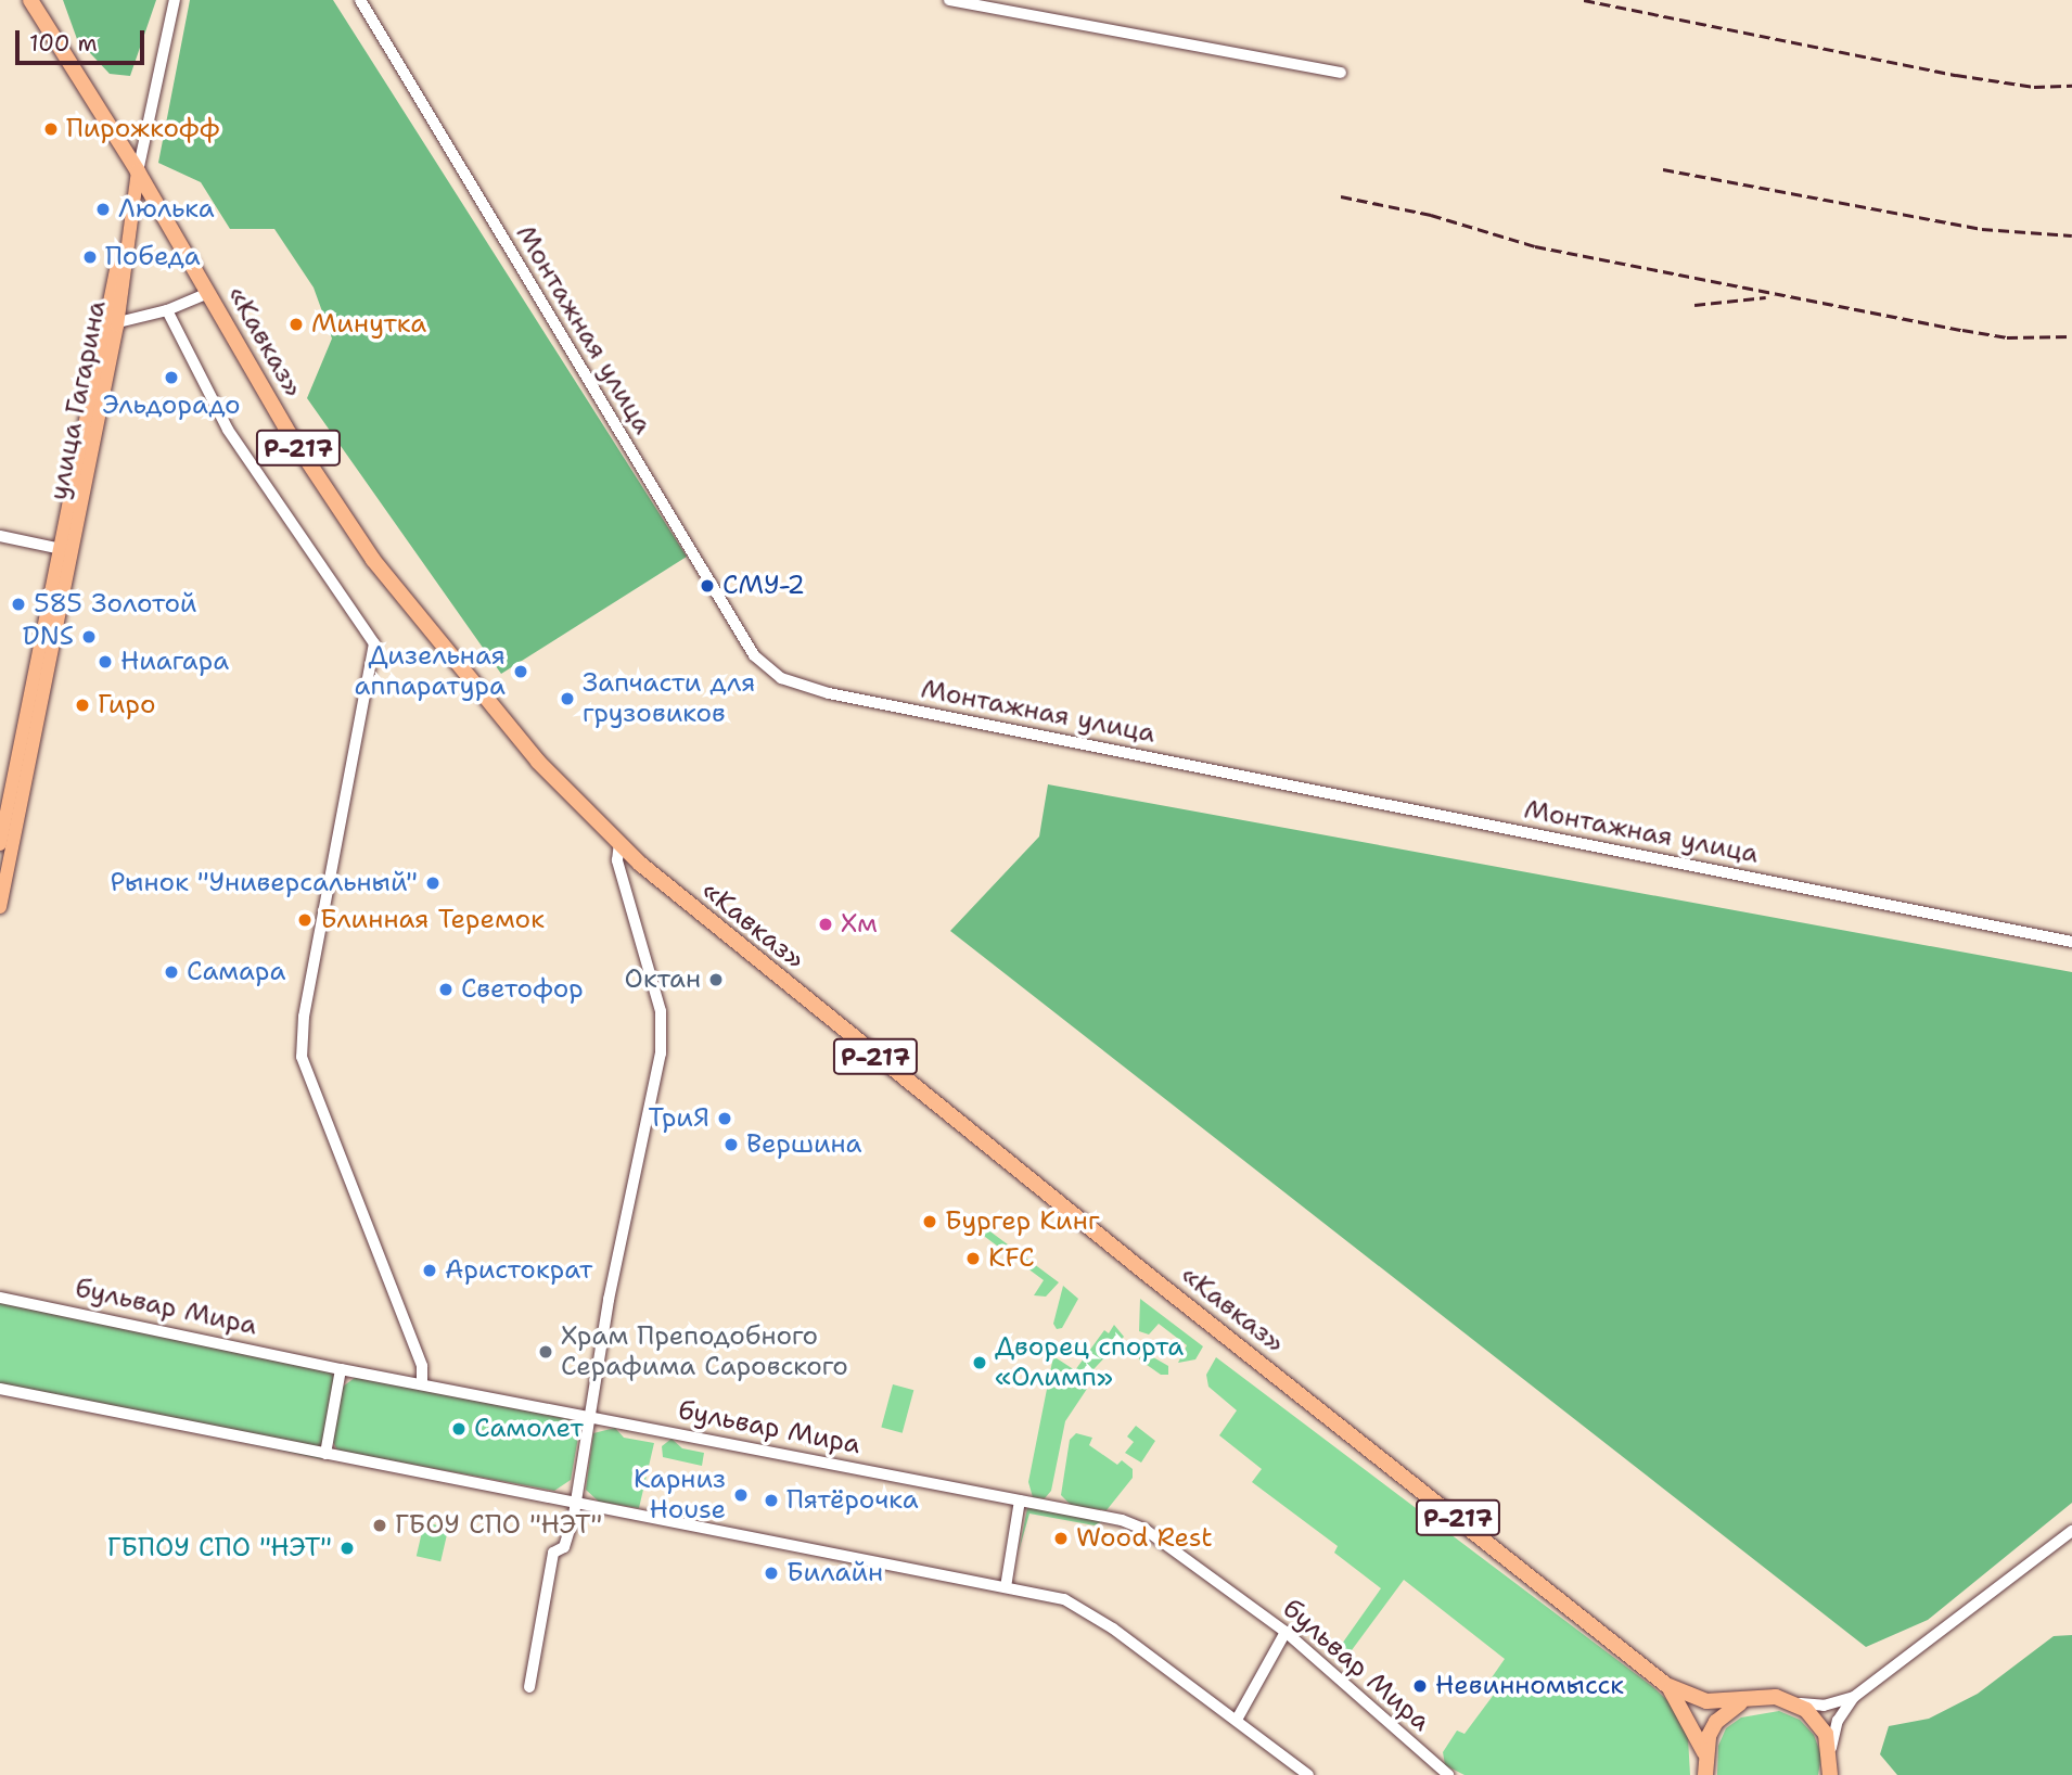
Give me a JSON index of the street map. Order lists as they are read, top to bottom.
{
  "streets": {
    "highway": ["«Кавказ»", "Р-217"],
    "main road": ["улица Гагарина"],
    "street": ["Монтажная улица", "бульвар Мира"]
  },
  "crossings": [
    ["«Кавказ»", "улица Гагарина"]
  ],
  "places": [
    "Пирожкофф",
    "Люлька",
    "Победа",
    "Минутка",
    "Эльдорадо",
    "СМУ-2",
    "585 Золотой",
    "DNS",
    "Ниагара",
    "Дизельная аппаратура",
    "Запчасти для грузовиков",
    "Гиро",
    "Рынок \"Универсальный\"",
    "Блинная Теремок",
    "Хм",
    "Самара",
    "Октан",
    "Светофор",
    "ТриЯ",
    "Вершина",
    "Бургер Кинг",
    "KFC",
    "Аристократ",
    "Храм Преподобного Серафима Саровского",
    "Дворец спорта «Олимп»",
    "Самолет",
    "Карниз House",
    "Пятёрочка",
    "ГБОУ СПО \"НЭТ\"",
    "Wood Rest",
    "ГБПОУ СПО \"НЭТ\"",
    "Билайн",
    "Невинномысск"
  ],
  "scale_bar": "100 m"
}
